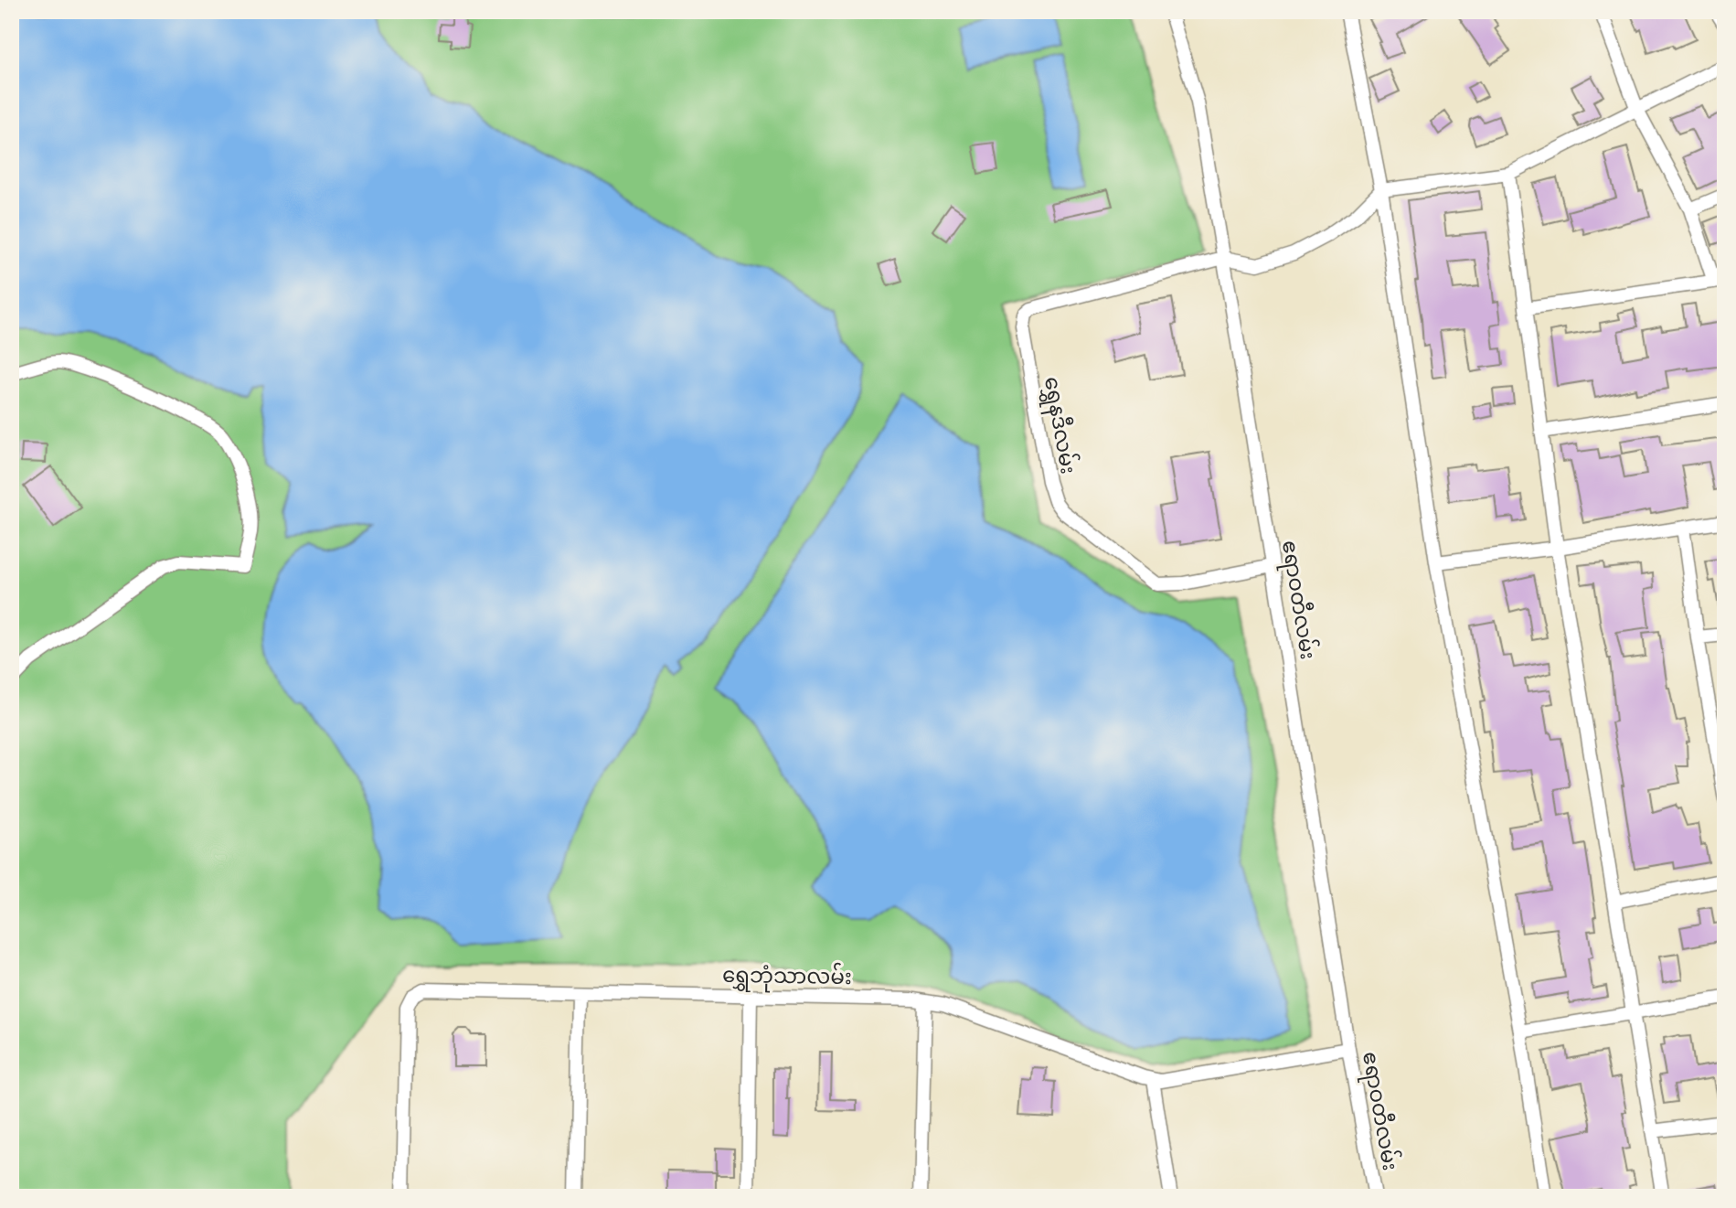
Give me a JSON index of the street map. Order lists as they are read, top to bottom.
{
  "streets": {
    "street": ["ရွှေနဒီလမ်း", "ဧရာဝတီလမ်း", "ရွှေဘုံသာလမ်း"]
  },
  "crossings": [
    ["ရွှေနဒီလမ်း", "ဧရာဝတီလမ်း"],
    ["ဧရာဝတီလမ်း", "ရွှေဘုံသာလမ်း"]
  ]
}
